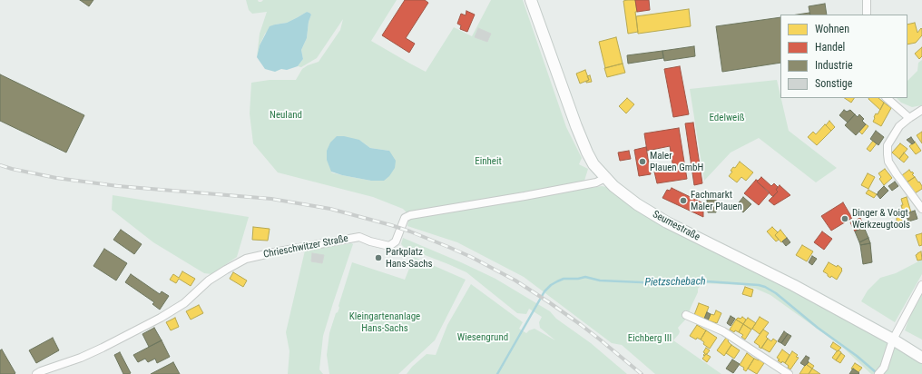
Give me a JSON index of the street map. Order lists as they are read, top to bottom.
{
  "streets": {
    "street": ["Seumestraße", "Chrieschwitzer Straße"]
  },
  "crossings": [
    ["Seumestraße", "Chrieschwitzer Straße"]
  ],
  "water": ["Pietzschebach"],
  "parks": [
    "Neuland",
    "Edelweiß",
    "Einheit",
    "Kleingartenanlage Hans-Sachs",
    "Wiesengrund",
    "Eichberg III"
  ],
  "places": [
    "Maler Plauen GmbH",
    "Fachmarkt Maler Plauen",
    "Dinger & Voigt Werkzeugtools",
    "Parkplatz Hans-Sachs"
  ],
  "legend": [
    "Wohnen",
    "Handel",
    "Industrie",
    "Sonstige"
  ]
}
